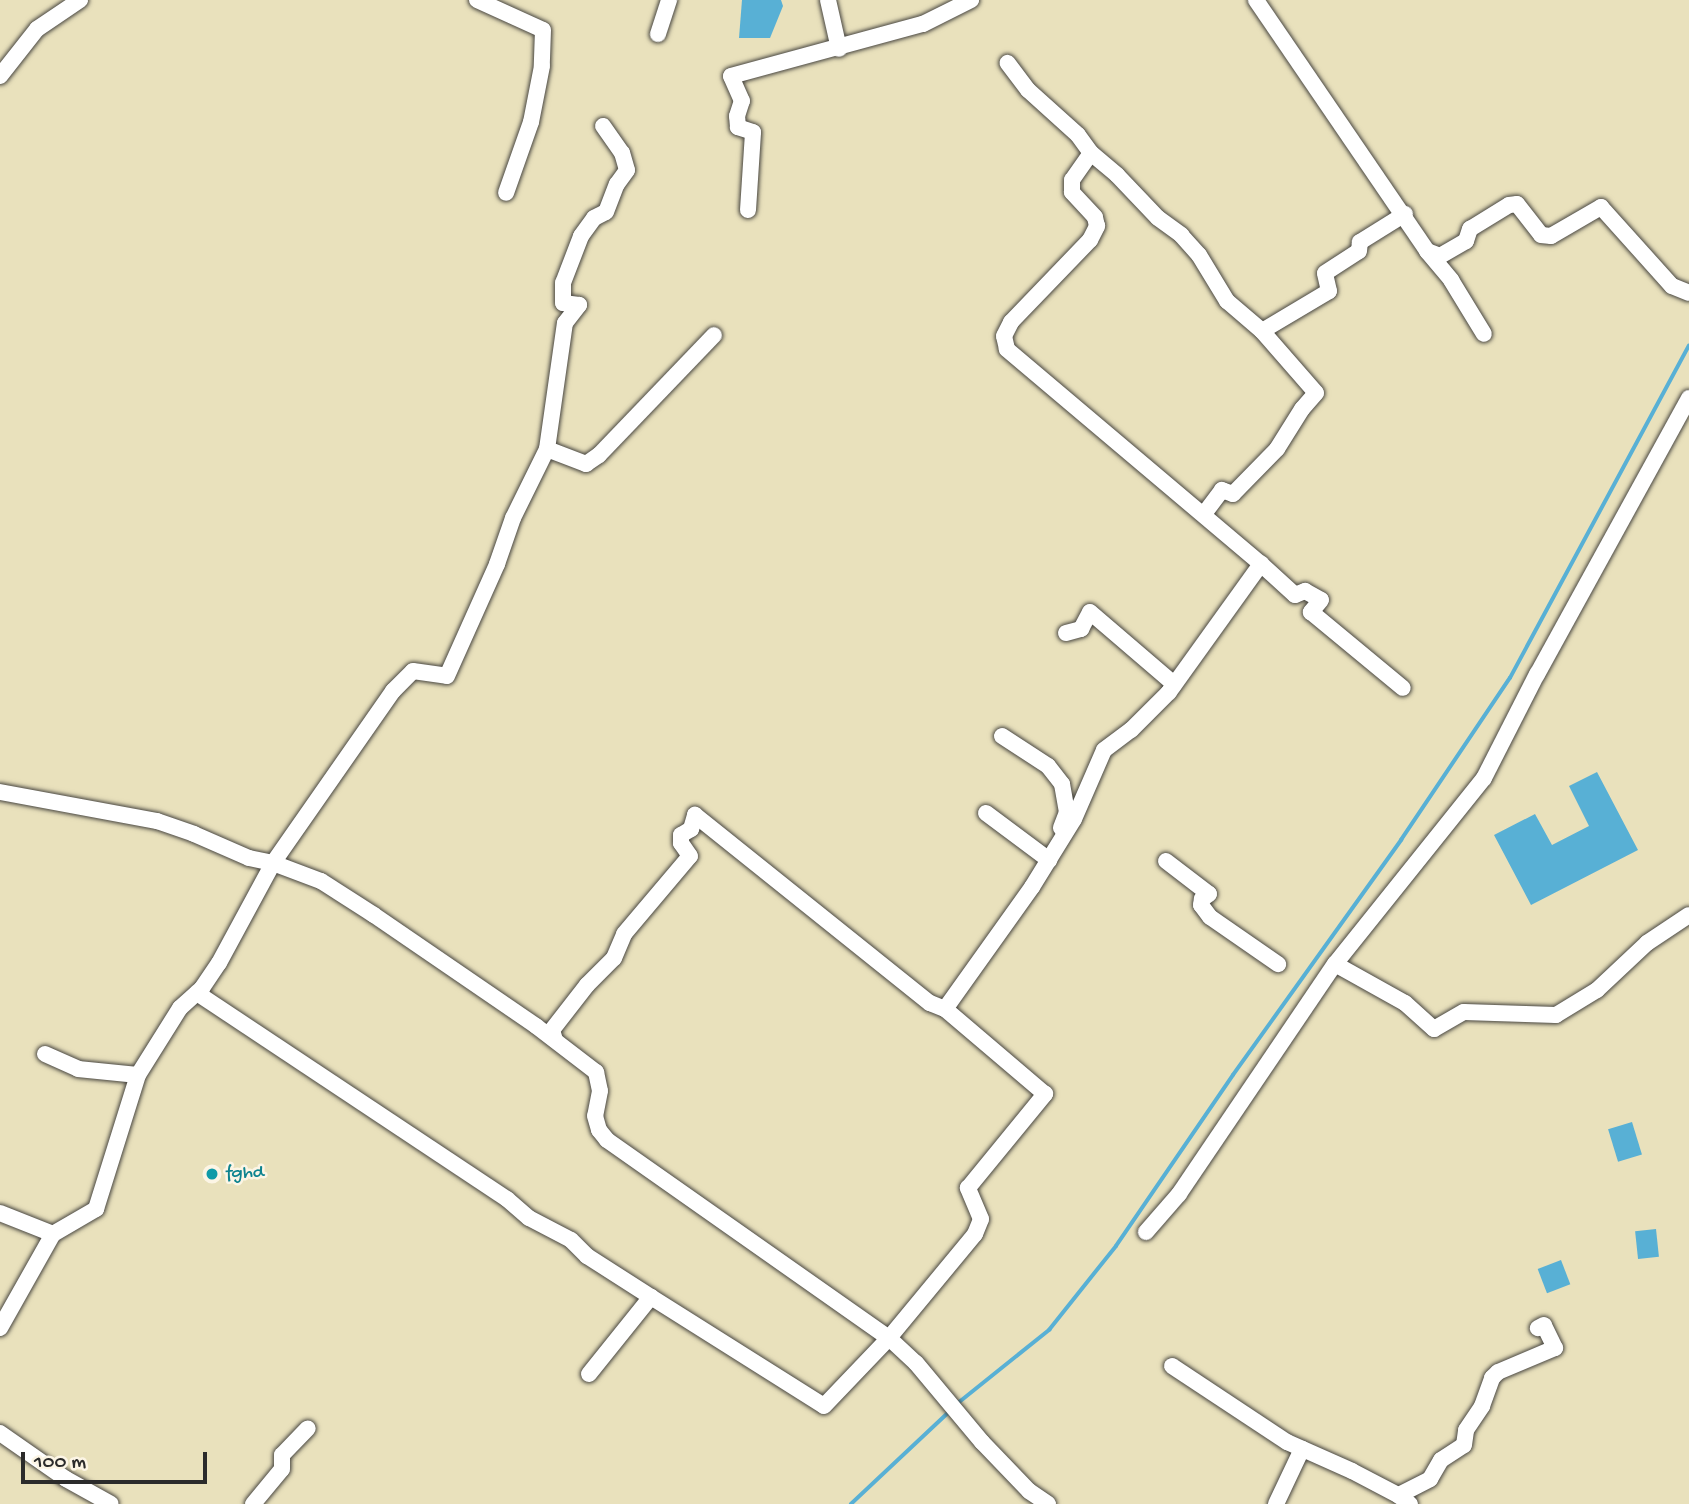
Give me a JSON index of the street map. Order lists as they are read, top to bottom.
{
  "places": ["fghd"],
  "scale_bar": "100 m"
}
